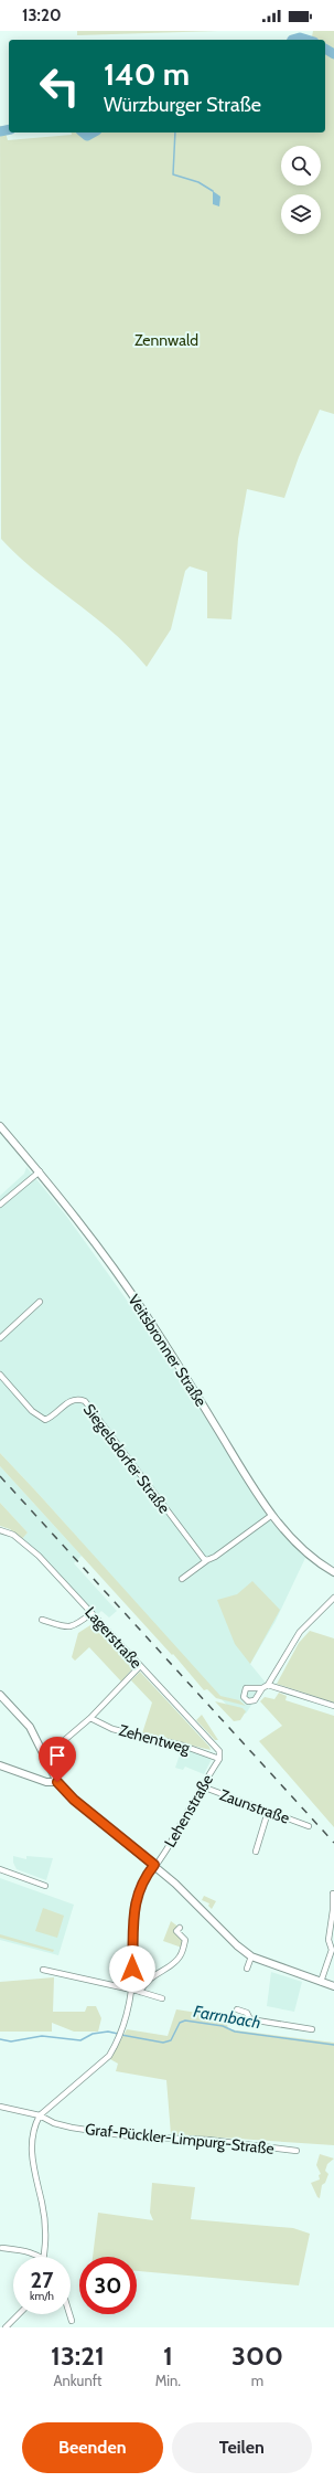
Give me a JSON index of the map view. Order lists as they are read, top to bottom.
{
  "streets": {
    "street": [
      "Veitsbronner Straße",
      "Siegelsdorfer Straße",
      "Lagerstraße",
      "Zehentweg",
      "Zaunstraße",
      "Lehenstraße",
      "Graf-Pückler-Limpurg-Straße"
    ]
  },
  "crossings": [
    ["Lagerstraße", "Zehentweg"],
    ["Lagerstraße", "Lehenstraße"],
    ["Zehentweg", "Lehenstraße"],
    ["Zaunstraße", "Lehenstraße"],
    ["Lehenstraße", "Graf-Pückler-Limpurg-Straße"]
  ],
  "water": ["Farrnbach"],
  "parks": ["Zennwald"],
  "page": {
    "status": "13:20",
    "turn": ["140 m", "Würzburger Straße"],
    "speed": "27 km/h",
    "limit": "30",
    "eta": [
      "13:21",
      "Ankunft",
      "1",
      "Min.",
      "300",
      "m"
    ],
    "buttons": ["Beenden", "Teilen"]
  }
}
